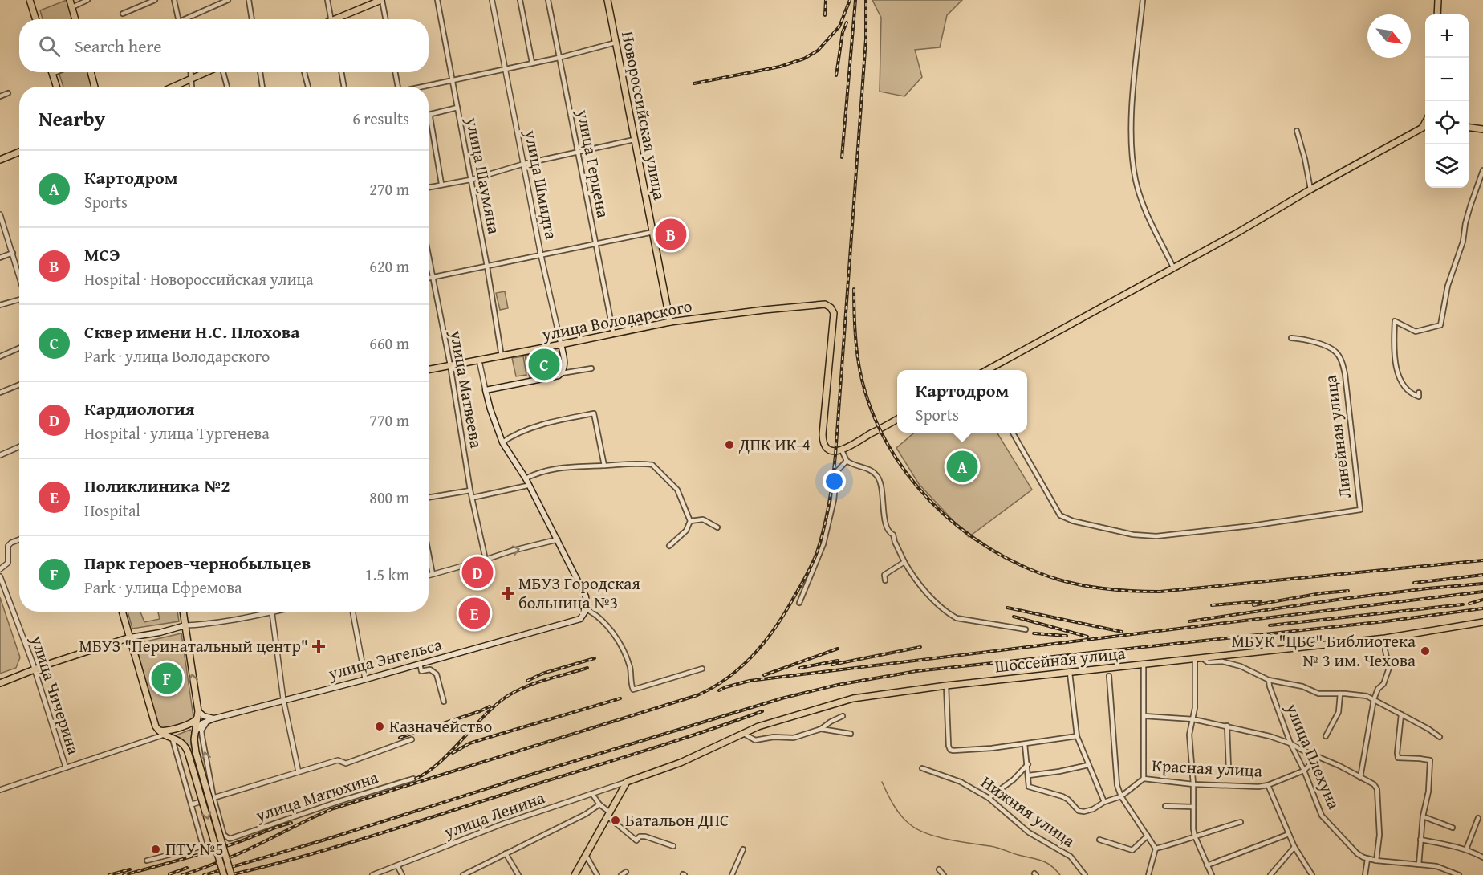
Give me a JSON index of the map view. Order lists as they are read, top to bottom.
{
  "streets": {
    "main road": [
      "Новороссийская улица",
      "улица Шмидта",
      "улица Володарского",
      "улица Энгельса",
      "Шоссейная улица"
    ],
    "street": [
      "улица Герцена",
      "улица Шаумяна",
      "улица Матвеева",
      "Линейная улица",
      "улица Чичерина",
      "улица Плехуна",
      "Красная улица",
      "улица Матюхина",
      "Нижняя улица",
      "улица Ленина"
    ]
  },
  "crossings": [
    ["Новороссийская улица", "улица Володарского"],
    ["улица Герцена", "улица Володарского"],
    ["улица Шаумяна", "улица Володарского"],
    ["улица Шмидта", "улица Володарского"],
    ["улица Володарского", "улица Матвеева"],
    ["Шоссейная улица", "улица Ленина"],
    ["улица Плехуна", "Красная улица"]
  ],
  "places": {
    "other": [
      "ДПК ИК-4",
      "МБУК \"ЦБС\" Библиотека № 3 им. Чехова",
      "Казначейство",
      "Батальон ДПС",
      "ПТУ №5"
    ],
    "health": ["МБУЗ Городская больница №3", "МБУЗ \"Перинатальный центр\""]
  },
  "north": "bottom right",
  "page": {
    "map_buttons": ["+", "−"],
    "search": "Search here",
    "heading": ["Nearby", "6 results"],
    "list": [
      {
        "mark": "A",
        "name": "Картодром",
        "note": "Sports",
        "value": "270 m"
      },
      {
        "mark": "B",
        "name": "МСЭ",
        "note": "Hospital · Новороссийская улица",
        "value": "620 m"
      },
      {
        "mark": "C",
        "name": "Сквер имени Н.С. Плохова",
        "note": "Park · улица Володарского",
        "value": "660 m"
      },
      {
        "mark": "D",
        "name": "Кардиология",
        "note": "Hospital · улица Тургенева",
        "value": "770 m"
      },
      {
        "mark": "E",
        "name": "Поликлиника №2",
        "note": "Hospital",
        "value": "800 m"
      },
      {
        "mark": "F",
        "name": "Парк героев-чернобыльцев",
        "note": "Park · улица Ефремова",
        "value": "1.5 km"
      }
    ],
    "pins": [
      "B",
      "C",
      "A",
      "D",
      "E",
      "F"
    ],
    "popup": ["Картодром", "Sports"]
  }
}
